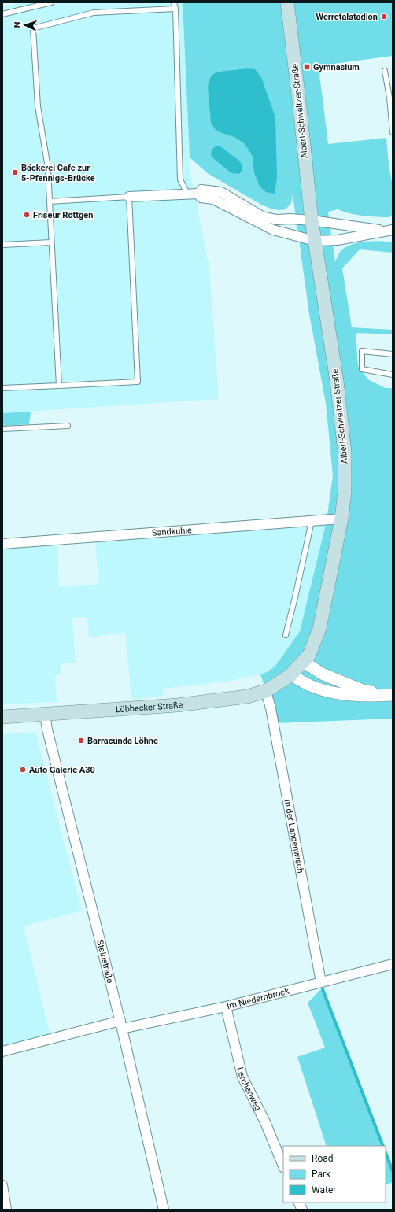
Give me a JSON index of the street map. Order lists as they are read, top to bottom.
{
  "streets": {
    "main road": ["Albert-Schweitzer-Straße", "Lübbecker Straße"],
    "street": [
      "Sandkuhle",
      "In der Langenwisch",
      "Steinstraße",
      "Im Niedernbrock",
      "Lerchenweg"
    ]
  },
  "crossings": [
    ["Albert-Schweitzer-Straße", "Sandkuhle"],
    ["Albert-Schweitzer-Straße", "Lübbecker Straße"],
    ["Lübbecker Straße", "In der Langenwisch"],
    ["Lübbecker Straße", "Steinstraße"],
    ["In der Langenwisch", "Im Niedernbrock"],
    ["Steinstraße", "Im Niedernbrock"],
    ["Im Niedernbrock", "Lerchenweg"]
  ],
  "places": {
    "other": [
      "Werretalstadion",
      "Bäckerei Cafe zur 5-Pfennigs-Brücke",
      "Friseur Röttgen",
      "Barracunda Löhne",
      "Auto Galerie A30"
    ],
    "transit": ["Gymnasium"]
  },
  "legend": ["Road", "Park", "Water"],
  "north": "left"
}
